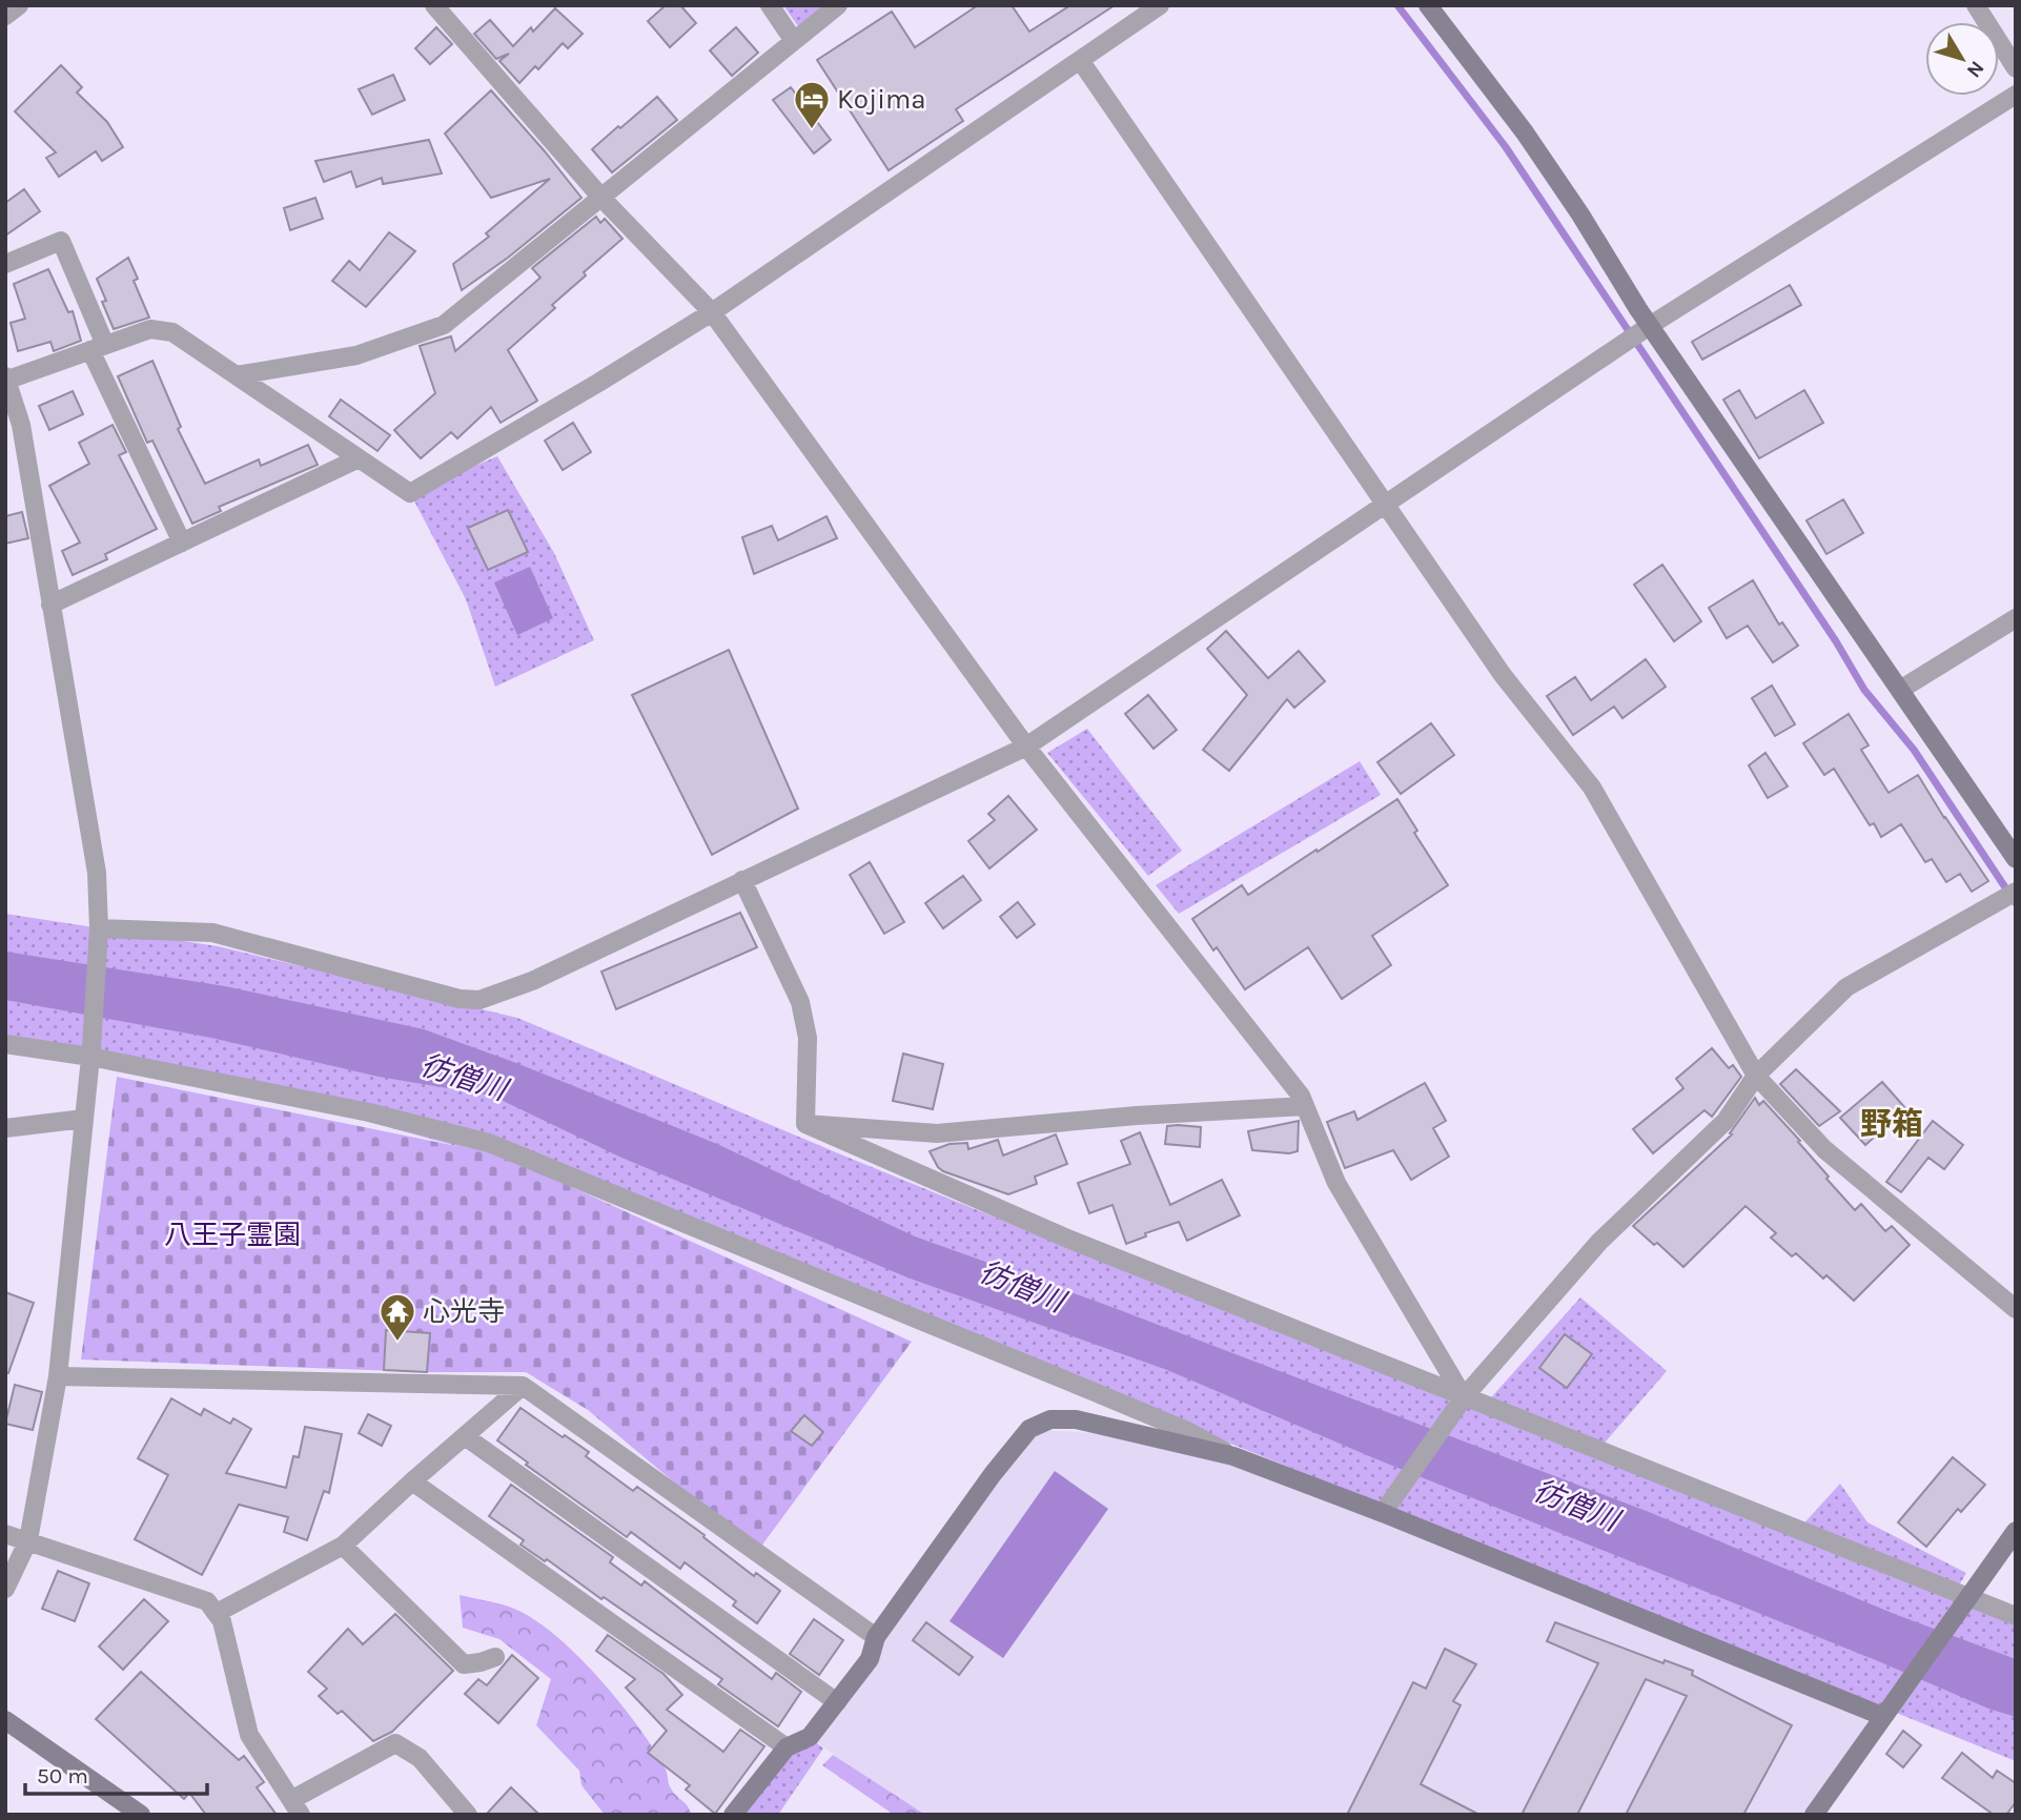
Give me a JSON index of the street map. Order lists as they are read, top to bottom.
{
  "districts": ["野箱"],
  "water": ["彷僧川"],
  "parks": ["八王子霊園"],
  "places": {
    "hotel": ["Kojima"],
    "temple": ["心光寺"]
  },
  "scale_bar": "50 m",
  "north": "bottom right"
}
